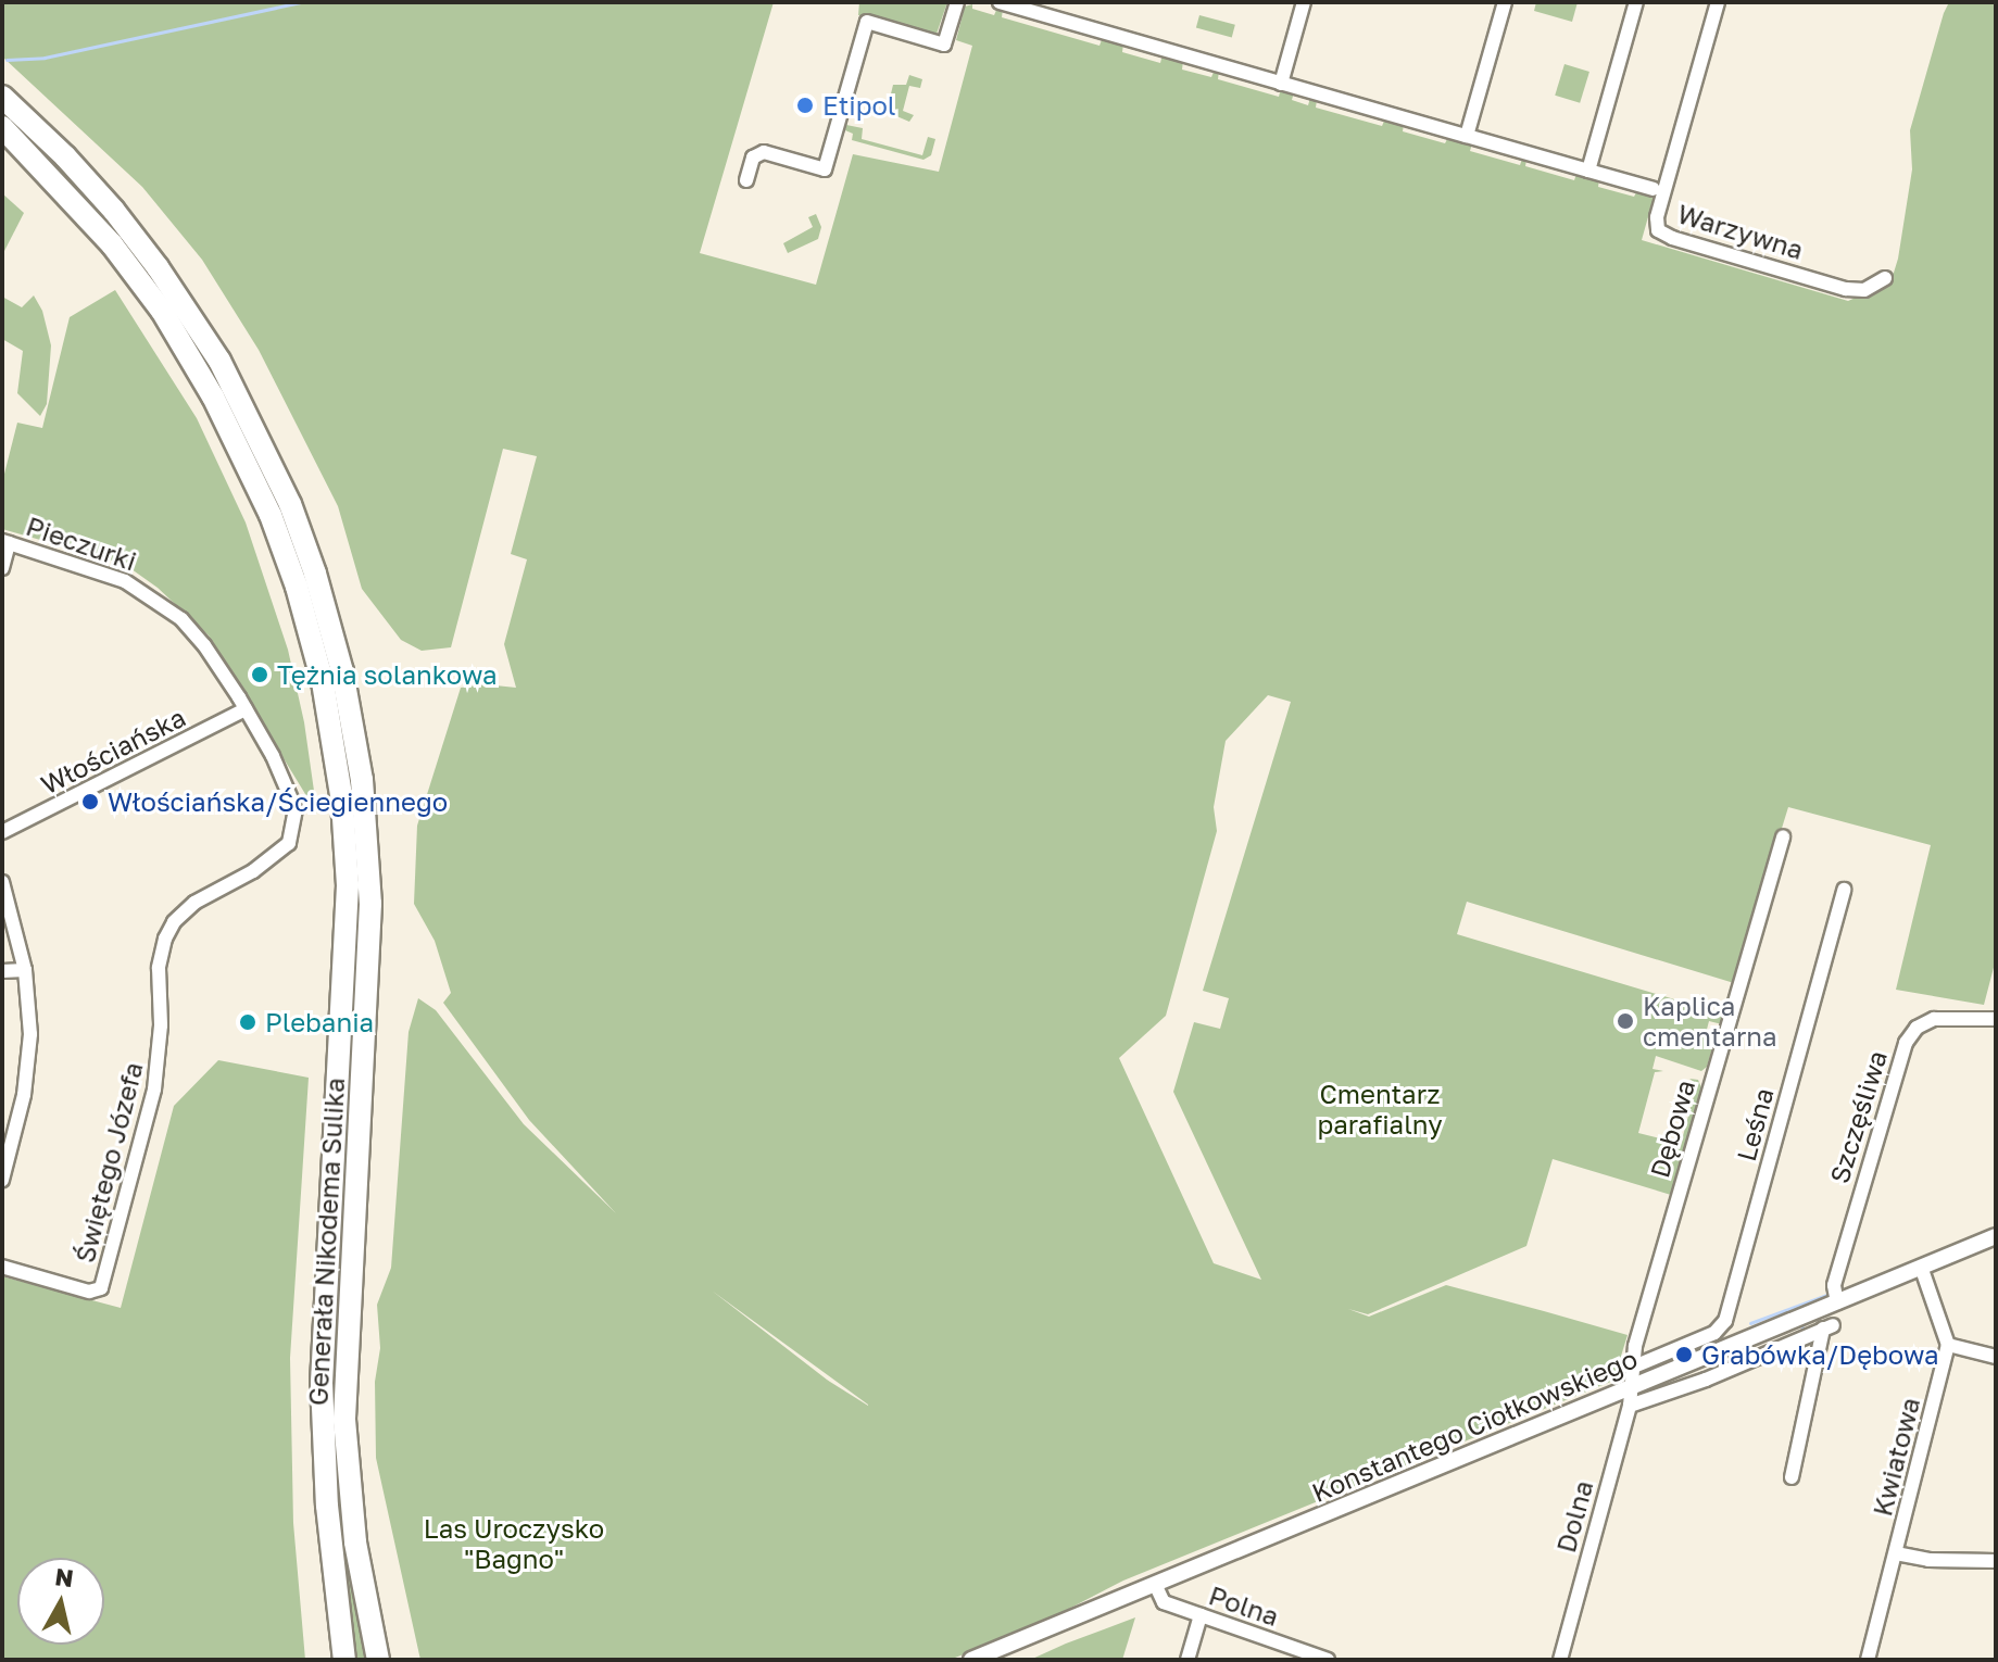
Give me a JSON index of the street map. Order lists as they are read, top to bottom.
{
  "streets": {
    "highway": ["Generała Nikodema Sulika"],
    "street": [
      "Warzywna",
      "Pieczurki",
      "Włościańska",
      "Szczęśliwa",
      "Leśna",
      "Dębowa",
      "Świętego Józefa",
      "Konstantego Ciołkowskiego",
      "Kwiatowa",
      "Dolna",
      "Polna"
    ]
  },
  "crossings": [
    ["Pieczurki", "Włościańska"],
    ["Pieczurki", "Świętego Józefa"],
    ["Włościańska", "Świętego Józefa"],
    ["Szczęśliwa", "Konstantego Ciołkowskiego"],
    ["Leśna", "Dębowa"],
    ["Dębowa", "Konstantego Ciołkowskiego"],
    ["Dębowa", "Dolna"],
    ["Konstantego Ciołkowskiego", "Dolna"],
    ["Konstantego Ciołkowskiego", "Polna"]
  ],
  "parks": ["Cmentarz parafialny", "Las Uroczysko \"Bagno\""],
  "places": [
    "Etipol",
    "Tężnia solankowa",
    "Włościańska/Ściegiennego",
    "Kaplica cmentarna",
    "Plebania",
    "Grabówka/Dębowa"
  ],
  "north": "top"
}
